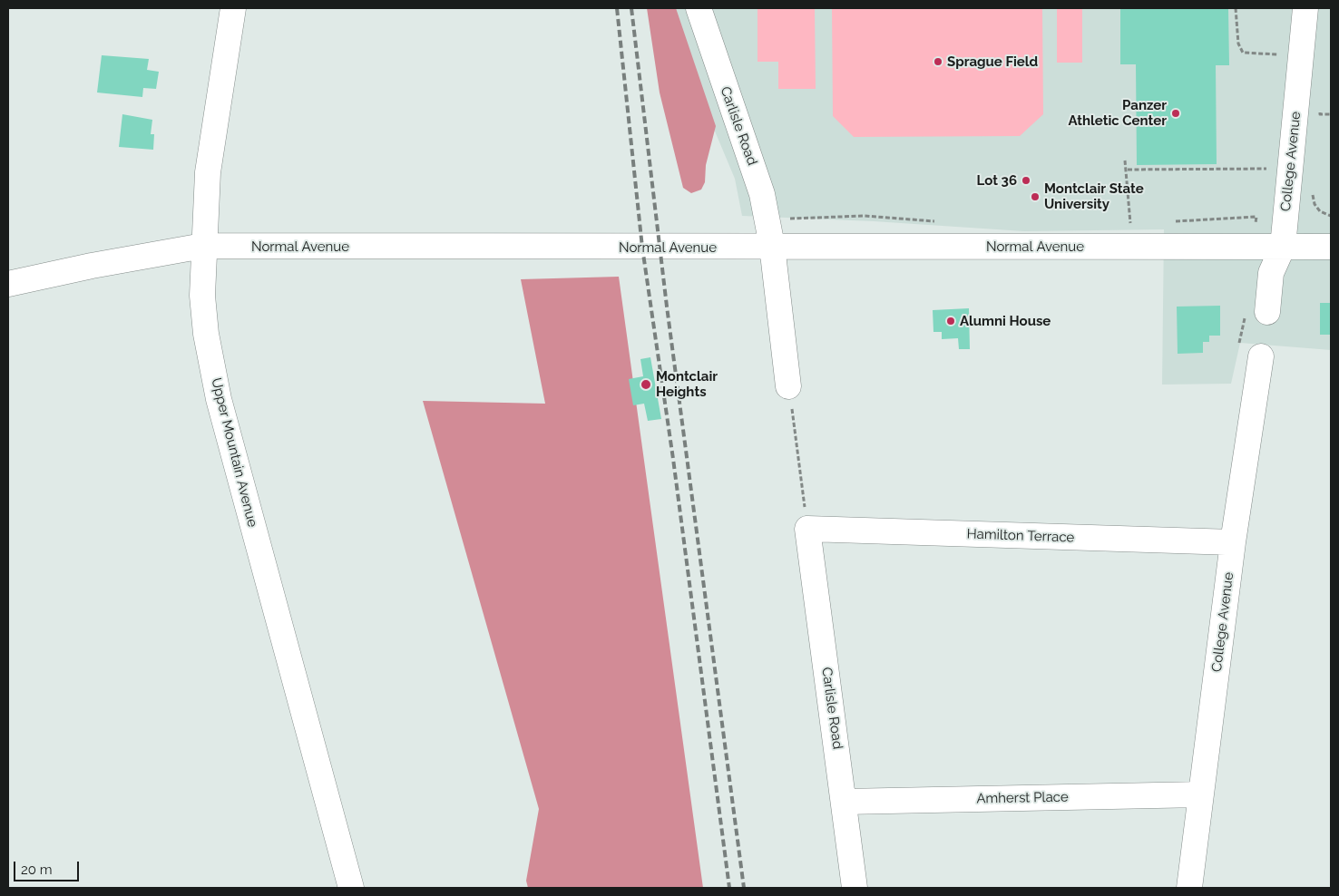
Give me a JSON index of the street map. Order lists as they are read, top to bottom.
{
  "streets": {
    "street": [
      "Carlisle Road",
      "College Avenue",
      "Normal Avenue",
      "Upper Mountain Avenue",
      "Hamilton Terrace",
      "Amherst Place"
    ]
  },
  "crossings": [
    ["Carlisle Road", "Normal Avenue"],
    ["Carlisle Road", "Hamilton Terrace"],
    ["Carlisle Road", "Amherst Place"],
    ["College Avenue", "Normal Avenue"],
    ["College Avenue", "Hamilton Terrace"],
    ["College Avenue", "Amherst Place"],
    ["Normal Avenue", "Upper Mountain Avenue"]
  ],
  "places": [
    "Sprague Field",
    "Panzer Athletic Center",
    "Lot 36",
    "Montclair State University",
    "Alumni House",
    "Montclair Heights"
  ],
  "scale_bar": "20 m"
}
